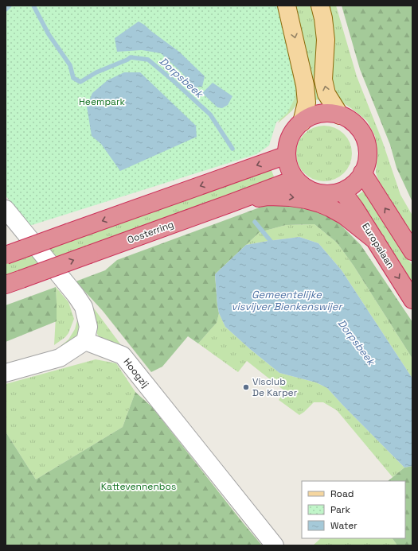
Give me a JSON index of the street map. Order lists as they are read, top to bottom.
{
  "streets": {
    "highway": ["Oosterring", "Europalaan"],
    "street": ["Hoogzij"]
  },
  "crossings": [
    ["Oosterring", "Europalaan"]
  ],
  "water": ["Dorpsbeek", "Gemeentelijke visvijver Bienkenswijer"],
  "parks": ["Heempark", "Kattevennenbos"],
  "places": ["Visclub De Karper"],
  "legend": ["Road", "Park", "Water"]
}
